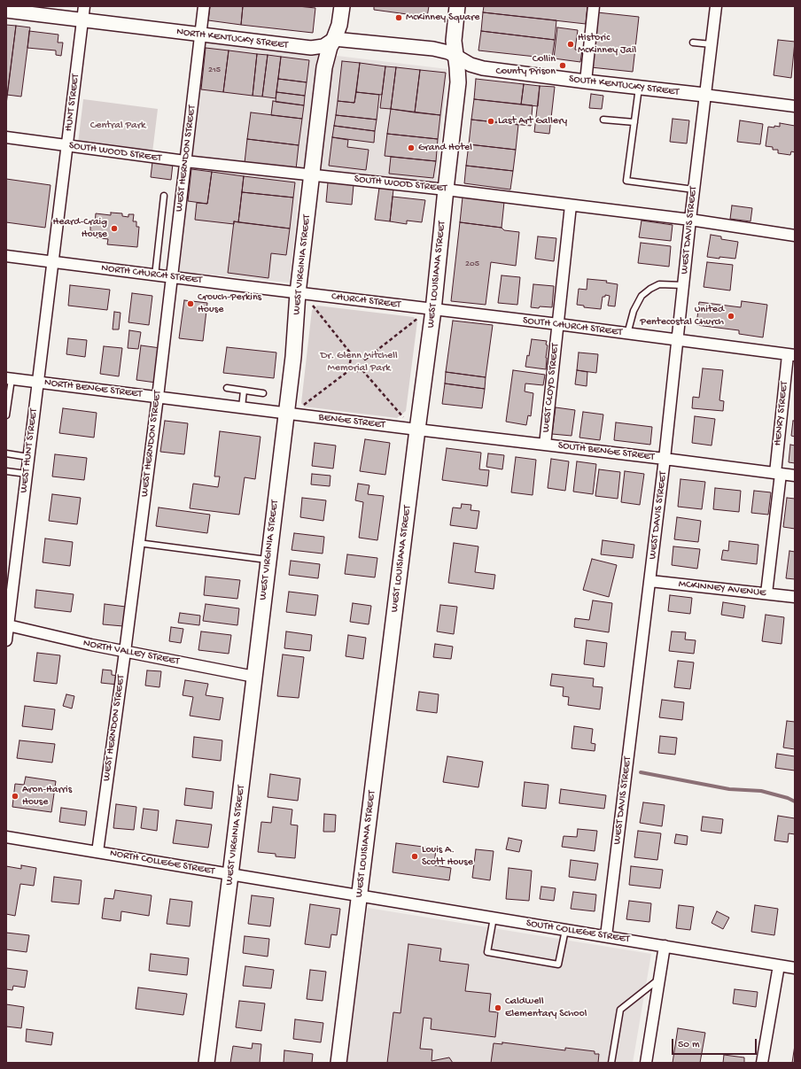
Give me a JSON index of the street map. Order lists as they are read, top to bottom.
{
  "streets": {
    "main road": ["WEST VIRGINIA STREET", "WEST LOUISIANA STREET"],
    "street": [
      "NORTH KENTUCKY STREET",
      "SOUTH KENTUCKY STREET",
      "HUNT STREET",
      "SOUTH WOOD STREET",
      "WEST HERNDON STREET",
      "WEST DAVIS STREET",
      "NORTH CHURCH STREET",
      "CHURCH STREET",
      "SOUTH CHURCH STREET",
      "WEST CLOYD STREET",
      "NORTH BENGE STREET",
      "HENRY STREET",
      "BENGE STREET",
      "WEST HUNT STREET",
      "SOUTH BENGE STREET",
      "MCKINNEY AVENUE",
      "NORTH VALLEY STREET",
      "NORTH COLLEGE STREET",
      "SOUTH COLLEGE STREET"
    ]
  },
  "crossings": [
    ["NORTH KENTUCKY STREET", "HUNT STREET"],
    ["NORTH KENTUCKY STREET", "WEST HERNDON STREET"],
    ["NORTH KENTUCKY STREET", "WEST VIRGINIA STREET"],
    ["SOUTH KENTUCKY STREET", "WEST DAVIS STREET"],
    ["SOUTH KENTUCKY STREET", "WEST LOUISIANA STREET"],
    ["HUNT STREET", "SOUTH WOOD STREET"],
    ["HUNT STREET", "NORTH CHURCH STREET"],
    ["HUNT STREET", "WEST HUNT STREET"],
    ["SOUTH WOOD STREET", "WEST HERNDON STREET"],
    ["SOUTH WOOD STREET", "WEST DAVIS STREET"],
    ["SOUTH WOOD STREET", "WEST VIRGINIA STREET"],
    ["SOUTH WOOD STREET", "WEST LOUISIANA STREET"],
    ["SOUTH WOOD STREET", "WEST CLOYD STREET"],
    ["WEST HERNDON STREET", "NORTH CHURCH STREET"],
    ["WEST HERNDON STREET", "NORTH BENGE STREET"],
    ["WEST HERNDON STREET", "NORTH VALLEY STREET"],
    ["WEST HERNDON STREET", "NORTH COLLEGE STREET"],
    ["WEST DAVIS STREET", "SOUTH CHURCH STREET"],
    ["WEST DAVIS STREET", "SOUTH BENGE STREET"],
    ["WEST DAVIS STREET", "MCKINNEY AVENUE"],
    ["WEST DAVIS STREET", "SOUTH COLLEGE STREET"],
    ["WEST VIRGINIA STREET", "NORTH CHURCH STREET"],
    ["WEST VIRGINIA STREET", "CHURCH STREET"],
    ["WEST VIRGINIA STREET", "NORTH BENGE STREET"],
    ["WEST VIRGINIA STREET", "BENGE STREET"],
    ["WEST VIRGINIA STREET", "NORTH VALLEY STREET"],
    ["WEST VIRGINIA STREET", "NORTH COLLEGE STREET"],
    ["NORTH CHURCH STREET", "CHURCH STREET"],
    ["NORTH CHURCH STREET", "WEST HUNT STREET"],
    ["WEST LOUISIANA STREET", "CHURCH STREET"],
    ["WEST LOUISIANA STREET", "SOUTH CHURCH STREET"],
    ["WEST LOUISIANA STREET", "BENGE STREET"],
    ["WEST LOUISIANA STREET", "SOUTH BENGE STREET"],
    ["WEST LOUISIANA STREET", "NORTH COLLEGE STREET"],
    ["WEST LOUISIANA STREET", "SOUTH COLLEGE STREET"],
    ["CHURCH STREET", "SOUTH CHURCH STREET"],
    ["SOUTH CHURCH STREET", "WEST CLOYD STREET"],
    ["SOUTH CHURCH STREET", "HENRY STREET"],
    ["WEST CLOYD STREET", "SOUTH BENGE STREET"],
    ["NORTH BENGE STREET", "BENGE STREET"],
    ["NORTH BENGE STREET", "WEST HUNT STREET"],
    ["HENRY STREET", "SOUTH BENGE STREET"],
    ["HENRY STREET", "MCKINNEY AVENUE"],
    ["BENGE STREET", "SOUTH BENGE STREET"],
    ["WEST HUNT STREET", "NORTH VALLEY STREET"],
    ["NORTH COLLEGE STREET", "SOUTH COLLEGE STREET"]
  ],
  "parks": ["Central Park", "Dr. Glenn Mitchell Memorial Park"],
  "places": [
    "McKinney Square",
    "HIstoric McKinney Jail",
    "Collin County Prison",
    "Last Art Gallery",
    "Grand Hotel",
    "Heard-Craig House",
    "Crouch-Perkins House",
    "United Pentecostal Church",
    "Aron-Harris House",
    "Louis A. Scott House",
    "Caldwell Elementary School"
  ],
  "house_numbers": ["215", "205"],
  "scale_bar": "50 m"
}
